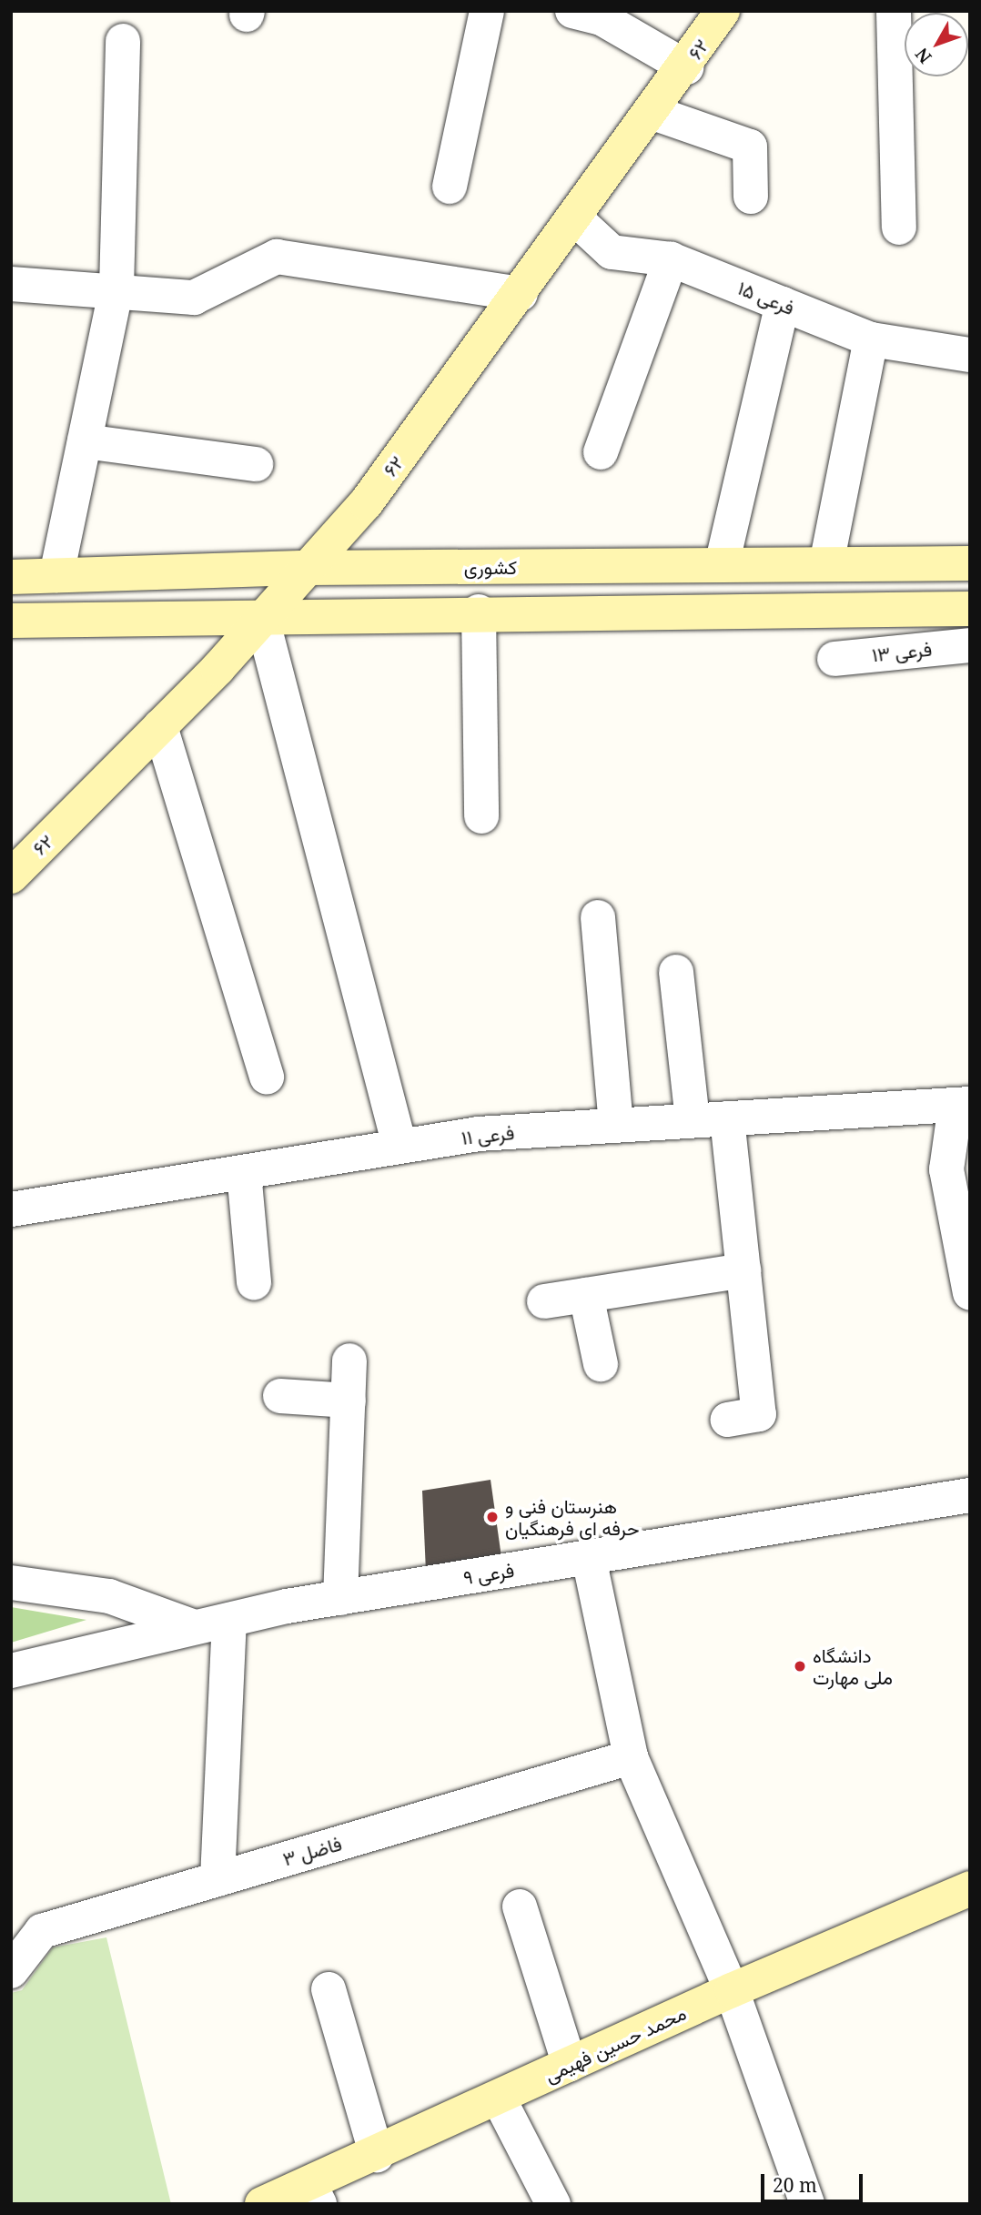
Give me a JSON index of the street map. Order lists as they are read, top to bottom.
{
  "streets": {
    "main road": ["۶۲", "کشوری", "محمد حسین فهیمی"],
    "street": [
      "فرعی ۱۵",
      "فرعی ۱۳",
      "فرعی ۱۱",
      "فرعی ۹",
      "فاضل ۳"
    ]
  },
  "crossings": [
    ["۶۲", "فرعی ۱۵"],
    ["۶۲", "کشوری"]
  ],
  "places": ["هنرستان فنی و حرفه ای فرهنگیان", "دانشگاه ملی مهارت"],
  "scale_bar": "20 m",
  "north": "bottom left"
}
